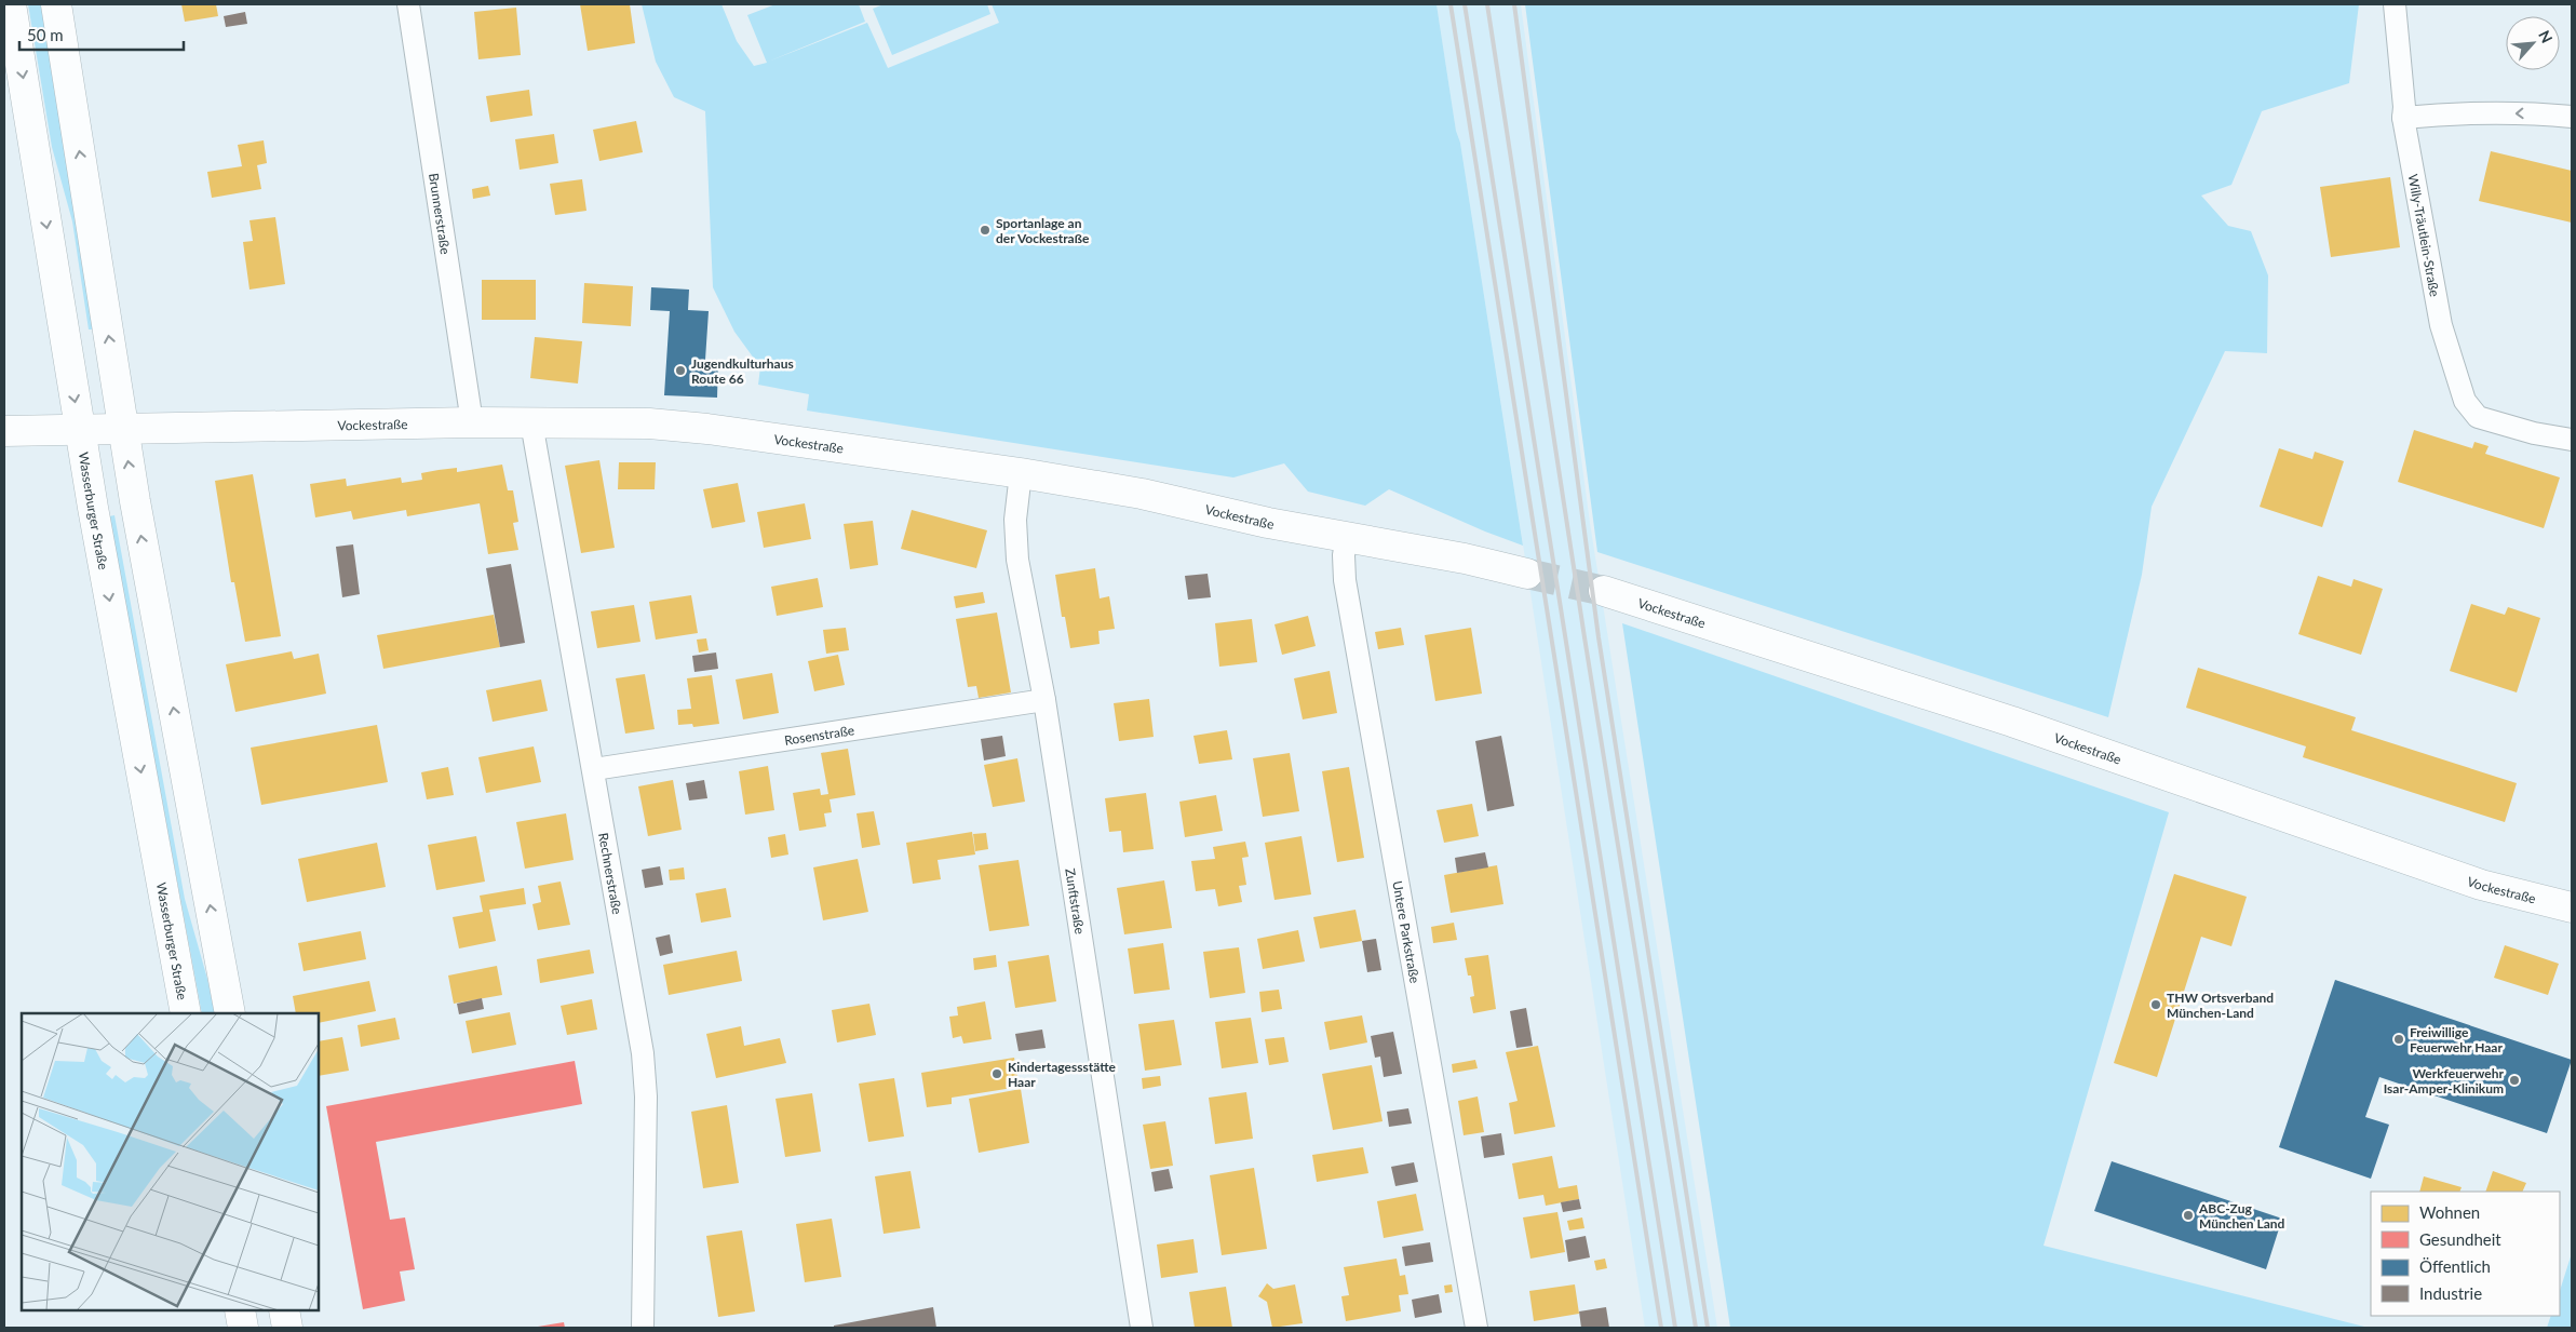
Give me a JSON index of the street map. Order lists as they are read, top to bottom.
{
  "streets": {
    "main road": ["Vockestraße", "Wasserburger Straße"],
    "street": [
      "Brunnerstraße",
      "Willy-Träutlein-Straße",
      "Rosenstraße",
      "Rechnerstraße",
      "Zunftstraße",
      "Untere Parkstraße"
    ]
  },
  "crossings": [
    ["Brunnerstraße", "Vockestraße"],
    ["Vockestraße", "Wasserburger Straße"],
    ["Vockestraße", "Rechnerstraße"],
    ["Vockestraße", "Zunftstraße"],
    ["Vockestraße", "Untere Parkstraße"],
    ["Rosenstraße", "Rechnerstraße"],
    ["Rosenstraße", "Zunftstraße"]
  ],
  "places": [
    "Sportanlage an der Vockestraße",
    "Jugendkulturhaus Route 66",
    "THW Ortsverband München-Land",
    "Freiwillige Feuerwehr Haar",
    "Kindertagessstätte Haar",
    "Werkfeuerwehr Isar-Amper-Klinikum",
    "ABC-Zug München Land"
  ],
  "legend": [
    "Wohnen",
    "Gesundheit",
    "Öffentlich",
    "Industrie"
  ],
  "scale_bar": "50 m",
  "north": "top right"
}
